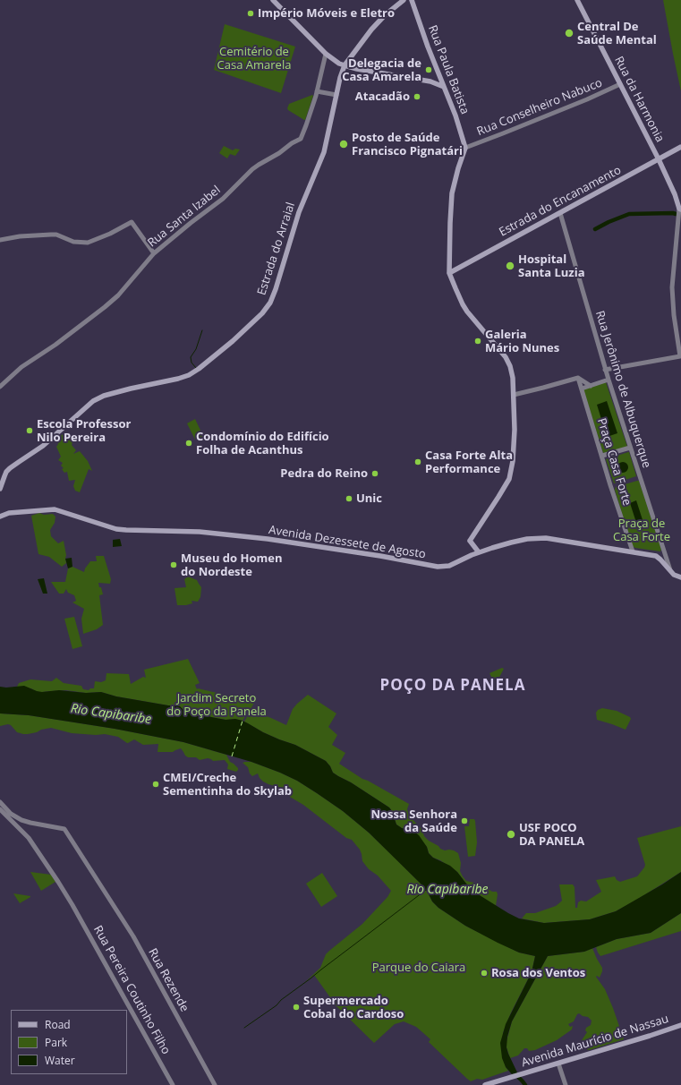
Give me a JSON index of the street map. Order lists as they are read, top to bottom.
{
  "streets": {
    "main road": [
      "Rua Paula Batista",
      "Rua da Harmonia",
      "Estrada do Encanamento",
      "Estrada do Arraial",
      "Avenida Dezessete de Agosto",
      "Avenida Maurício de Nassau"
    ],
    "street": [
      "Rua Conselheiro Nabuco",
      "Rua Santa Izabel",
      "Rua Jerônimo de Albuquerque",
      "Praça Casa Forte",
      "Rua Rezende",
      "Rua Pereira Coutinho Filho"
    ]
  },
  "crossings": [
    ["Rua Paula Batista", "Rua Conselheiro Nabuco"],
    ["Rua da Harmonia", "Rua Conselheiro Nabuco"],
    ["Rua da Harmonia", "Estrada do Encanamento"],
    ["Estrada do Encanamento", "Rua Jerônimo de Albuquerque"],
    ["Rua Jerônimo de Albuquerque", "Avenida Dezessete de Agosto"],
    ["Praça Casa Forte", "Avenida Dezessete de Agosto"]
  ],
  "districts": ["POÇO DA PANELA"],
  "water": ["Rio Capibaribe"],
  "parks": [
    "Cemitério de Casa Amarela",
    "Praça de Casa Forte",
    "Jardim Secreto do Poço da Panela",
    "Parque do Caiara"
  ],
  "places": [
    "Império Móveis e Eletro",
    "Central De Saúde Mental",
    "Delegacia de Casa Amarela",
    "Atacadão",
    "Posto de Saúde Francisco Pignatári",
    "Hospital Santa Luzia",
    "Galeria Mário Nunes",
    "Escola Professor Nilo Pereira",
    "Condomínio do Edifício Folha de Acanthus",
    "Casa Forte Alta Performance",
    "Pedra do Reino",
    "Unic",
    "Museu do Homen do Nordeste",
    "CMEI/Creche Sementinha do Skylab",
    "Nossa Senhora da Saúde",
    "USF POCO DA PANELA",
    "Rosa dos Ventos",
    "Supermercado Cobal do Cardoso"
  ],
  "legend": ["Road", "Park", "Water"]
}
